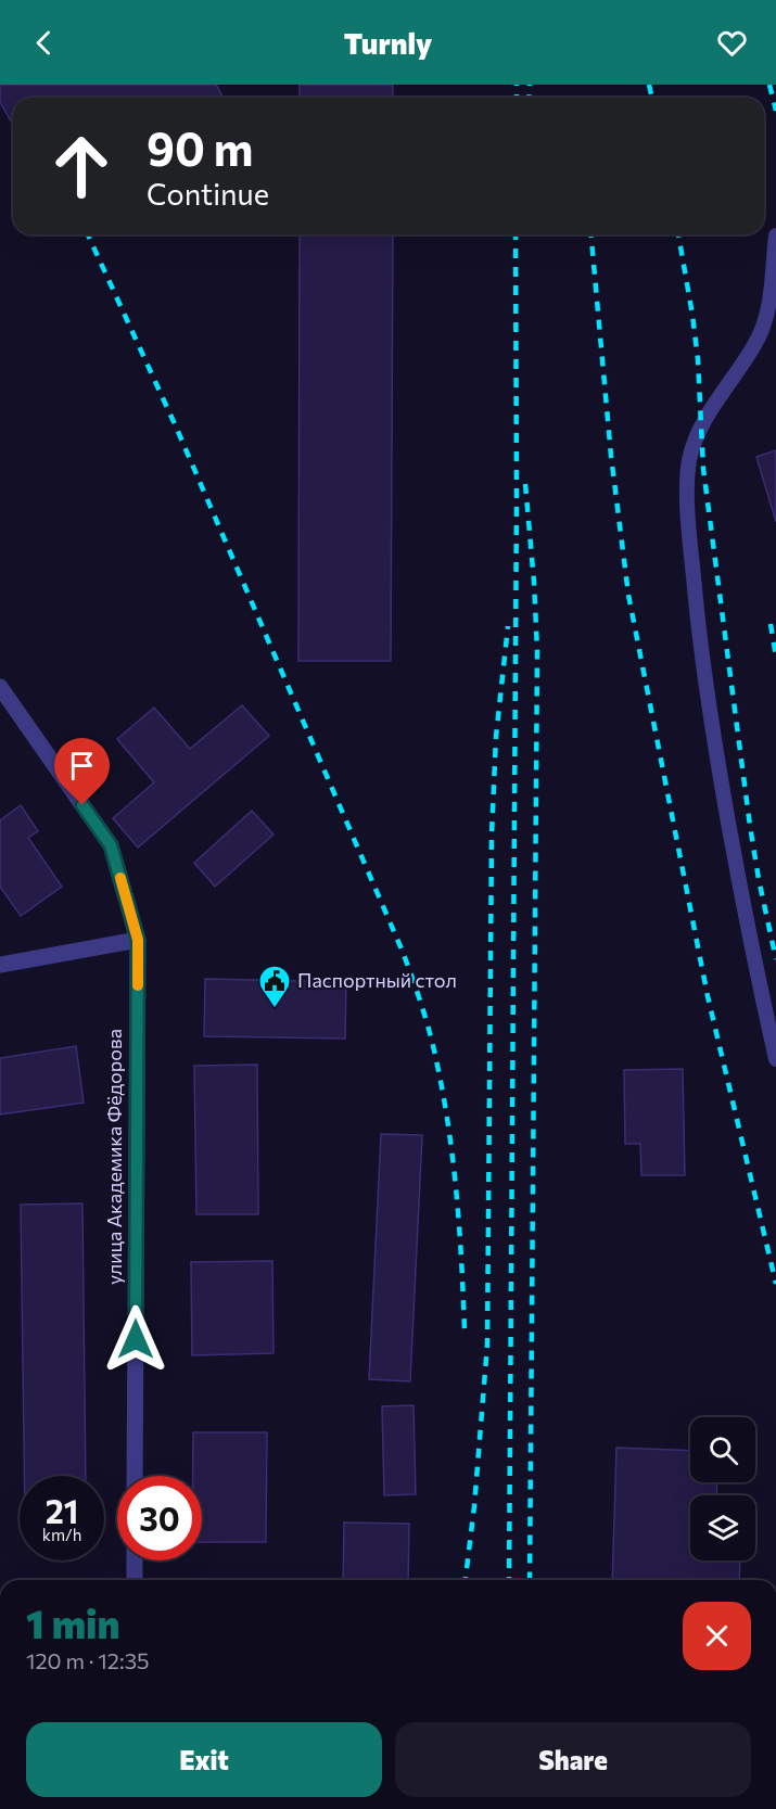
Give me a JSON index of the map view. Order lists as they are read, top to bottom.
{
  "streets": {
    "street": ["улица Академика Фёдорова"]
  },
  "places": {
    "public building": ["Паспортный стол"]
  },
  "page": {
    "header": "Turnly",
    "turn": ["90 m", "Continue"],
    "speed": "21 km/h",
    "limit": "30",
    "heading": ["1 min", "120 m · 12:35"],
    "buttons": ["Exit", "Share"]
  }
}
